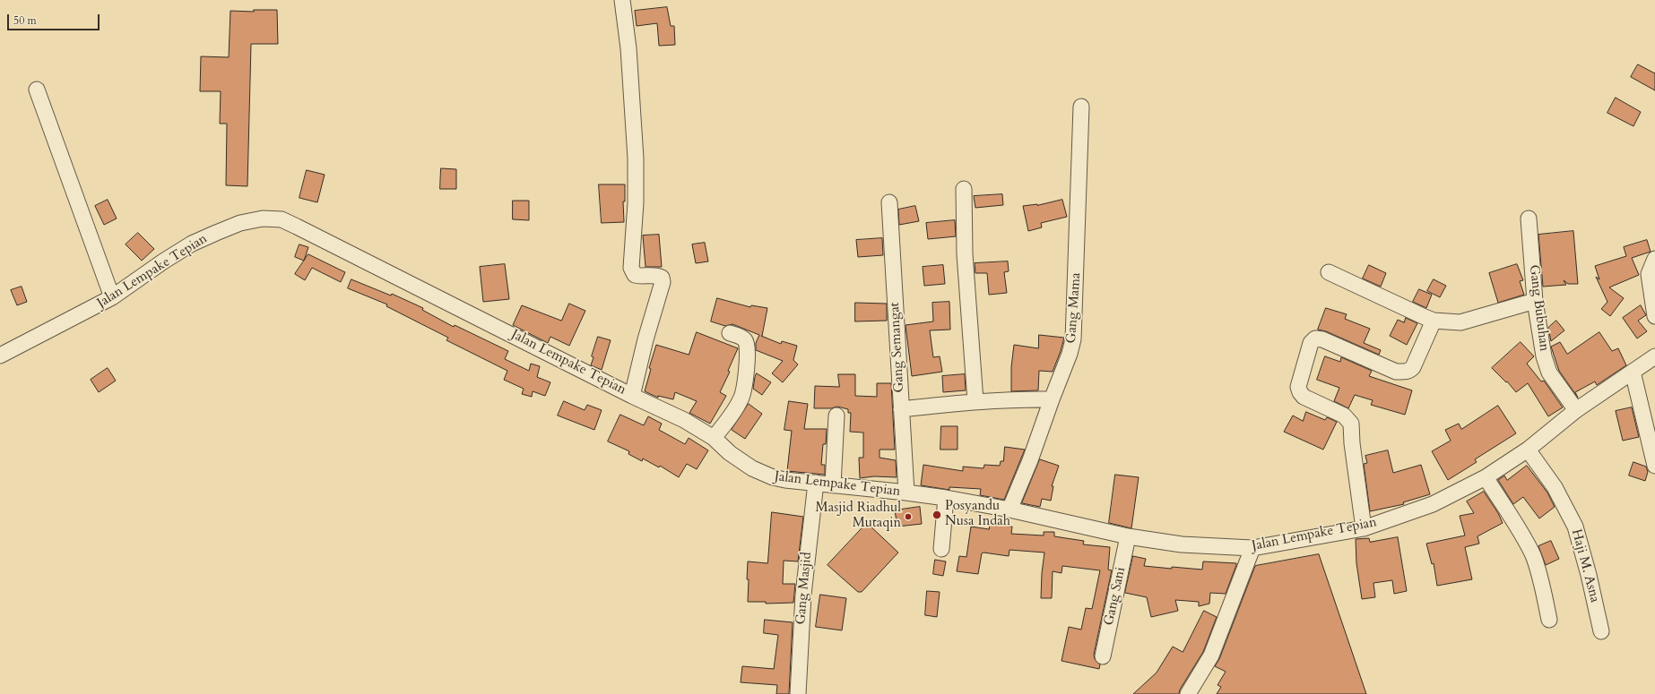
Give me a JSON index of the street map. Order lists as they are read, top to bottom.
{
  "streets": {
    "street": [
      "Jalan Lempake Tepian",
      "Gang Mama",
      "Gang Bubuhan",
      "Gang Semangat",
      "Haji M. Asna",
      "Gang Masjid",
      "Gang Sani"
    ]
  },
  "crossings": [
    ["Jalan Lempake Tepian", "Gang Mama"],
    ["Jalan Lempake Tepian", "Gang Bubuhan"],
    ["Jalan Lempake Tepian", "Gang Semangat"],
    ["Jalan Lempake Tepian", "Haji M. Asna"],
    ["Jalan Lempake Tepian", "Gang Masjid"],
    ["Jalan Lempake Tepian", "Gang Sani"]
  ],
  "places": ["Posyandu Nusa Indah", "Masjid Riadhul Mutaqin"],
  "scale_bar": "50 m"
}
